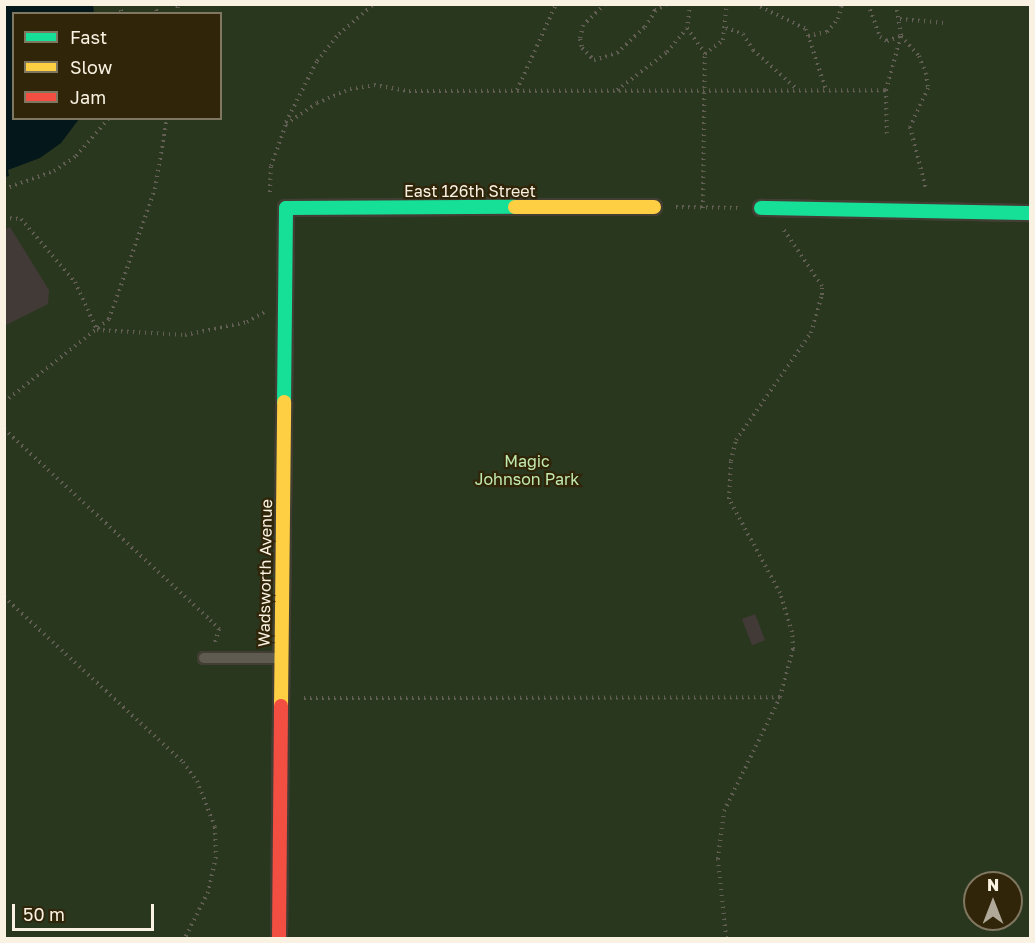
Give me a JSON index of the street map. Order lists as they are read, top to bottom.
{
  "streets": {
    "street": ["East 126th Street", "Wadsworth Avenue"]
  },
  "crossings": [
    ["East 126th Street", "Wadsworth Avenue"]
  ],
  "parks": ["Magic Johnson Park"],
  "legend": ["Fast", "Slow", "Jam"],
  "scale_bar": "50 m",
  "north": "top"
}
